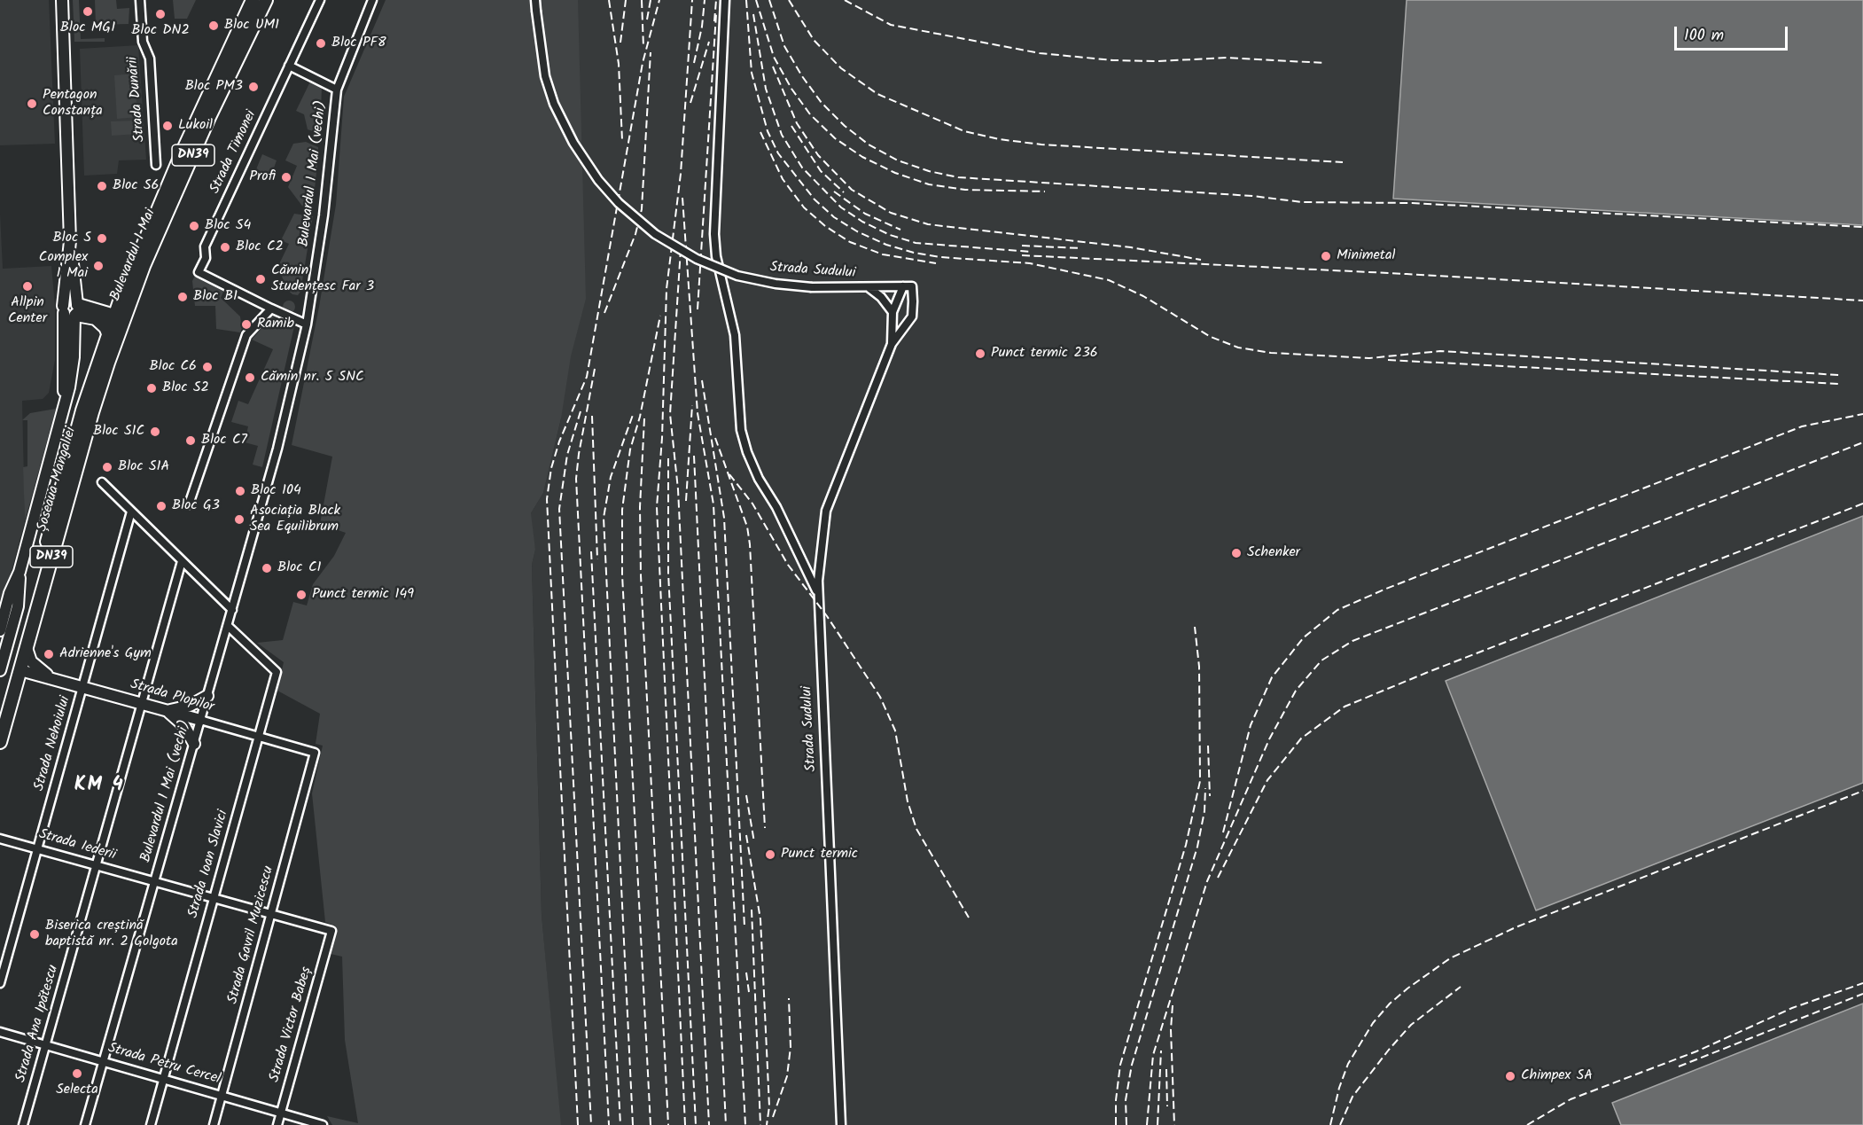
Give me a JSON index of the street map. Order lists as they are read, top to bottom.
{
  "streets": {
    "main road": ["DN39", "Bulevardul 1 Mai", "Șoseaua Mangaliei"],
    "street": [
      "Strada Dunării",
      "Strada Timonei",
      "Bulevardul 1 Mai (vechi)",
      "Strada Sudului",
      "Strada Plopilor",
      "Strada Nehoiului",
      "Strada Iederii",
      "Strada Ioan Slavici",
      "Strada Gavril Muzicescu",
      "Strada Ana Ipătescu",
      "Strada Victor Babeș",
      "Strada Petru Cercel"
    ]
  },
  "crossings": [
    ["Strada Timonei", "Bulevardul 1 Mai (vechi)"],
    ["Bulevardul 1 Mai (vechi)", "Strada Plopilor"],
    ["Bulevardul 1 Mai (vechi)", "Strada Iederii"],
    ["Bulevardul 1 Mai (vechi)", "Strada Ioan Slavici"],
    ["Bulevardul 1 Mai (vechi)", "Strada Petru Cercel"],
    ["Bulevardul 1 Mai", "Șoseaua Mangaliei"],
    ["Șoseaua Mangaliei", "Strada Plopilor"],
    ["Strada Plopilor", "Strada Nehoiului"],
    ["Strada Plopilor", "Strada Ioan Slavici"],
    ["Strada Plopilor", "Strada Gavril Muzicescu"],
    ["Strada Plopilor", "Strada Ana Ipătescu"],
    ["Strada Nehoiului", "Strada Iederii"],
    ["Strada Iederii", "Strada Ioan Slavici"],
    ["Strada Iederii", "Strada Gavril Muzicescu"],
    ["Strada Iederii", "Strada Ana Ipătescu"],
    ["Strada Iederii", "Strada Victor Babeș"],
    ["Strada Ioan Slavici", "Strada Petru Cercel"],
    ["Strada Gavril Muzicescu", "Strada Petru Cercel"],
    ["Strada Ana Ipătescu", "Strada Petru Cercel"],
    ["Strada Victor Babeș", "Strada Petru Cercel"]
  ],
  "districts": ["KM 4"],
  "places": [
    "Bloc MG1",
    "Bloc DN2",
    "Bloc UM1",
    "Bloc PF8",
    "Bloc PM3",
    "Pentagon Constanța",
    "Lukoil",
    "Profi",
    "Bloc S6",
    "Bloc S4",
    "Bloc S",
    "Bloc C2",
    "Minimetal",
    "Complex 1 Mai",
    "Cămin Studențesc Far 3",
    "Allpin Center",
    "Bloc B1",
    "Ramib",
    "Punct termic 236",
    "Bloc C6",
    "Cămin nr. 5 SNC",
    "Bloc S2",
    "Bloc S1C",
    "Bloc C7",
    "Bloc S1A",
    "Bloc 104",
    "Bloc G3",
    "Asociația Black Sea Equilibrum",
    "Schenker",
    "Bloc C1",
    "Punct termic 149",
    "Adrienne's Gym",
    "Punct termic",
    "Biserica creștină baptistă nr. 2 Golgota",
    "Selecta",
    "Chimpex SA"
  ],
  "scale_bar": "100 m"
}
